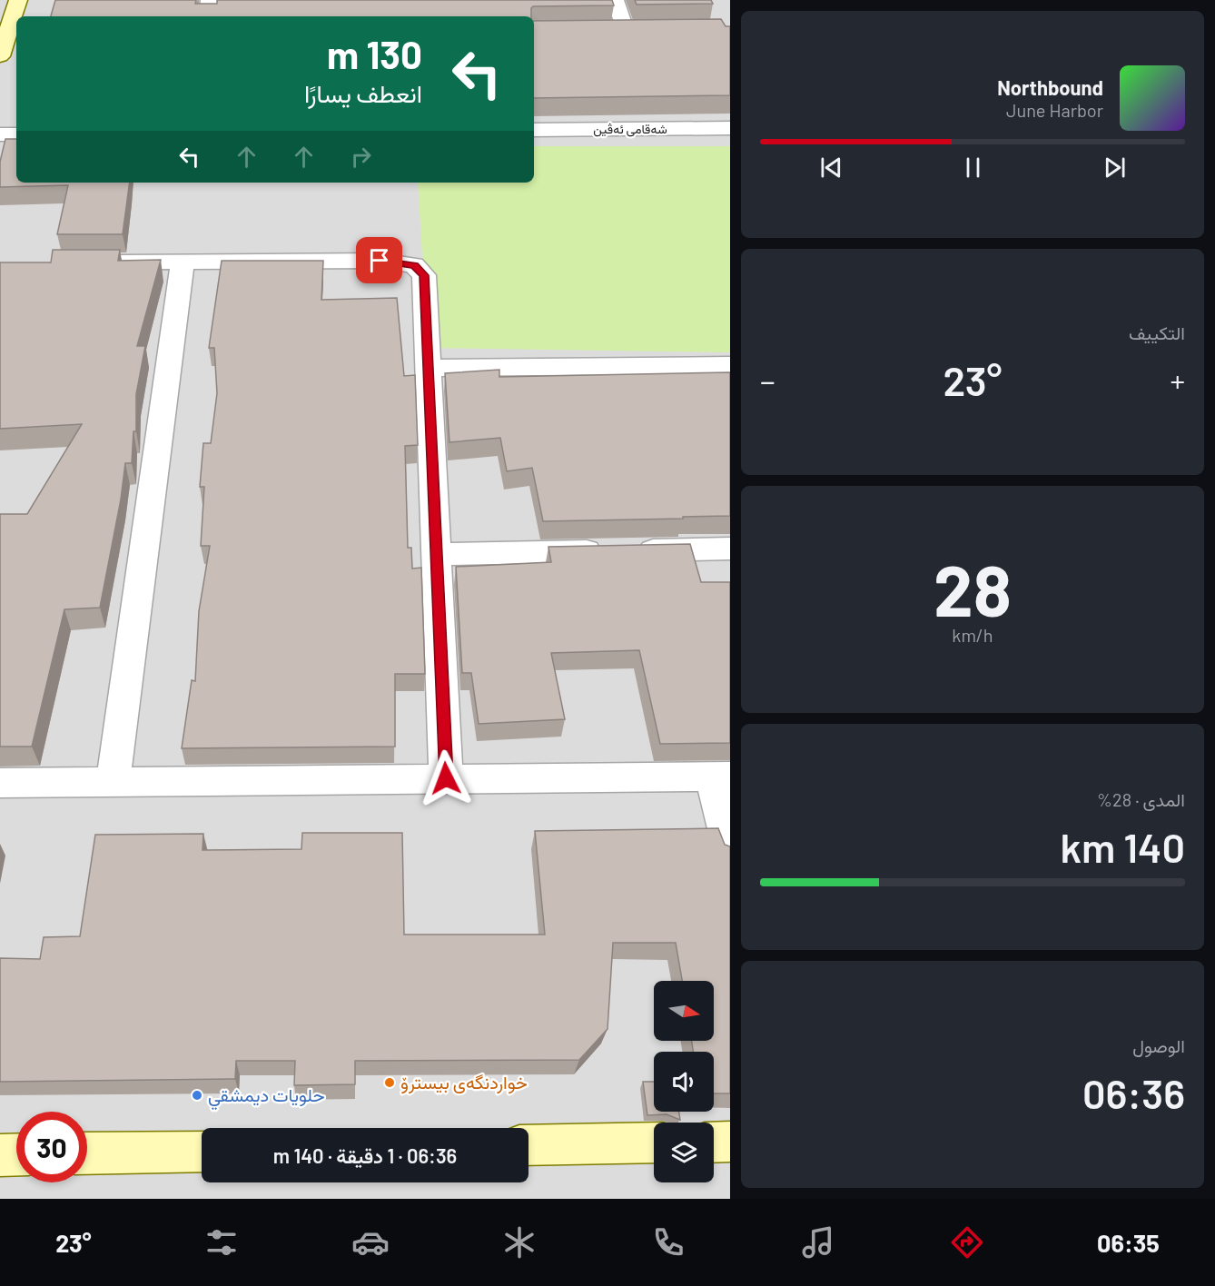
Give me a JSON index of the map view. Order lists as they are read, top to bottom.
{
  "streets": {
    "street": ["شەقامی ئەڤین"]
  },
  "places": ["خواردنگەی بیسترۆ", "حلويات ديمشقي"],
  "north": "right",
  "page": {
    "turn": ["130 m", "انعطف يسارًا"],
    "song": ["Northbound", "June Harbor"],
    "tile": [
      "التكييف",
      ["28", "km/h"],
      ["المدى · 28%", "140 km"],
      ["الوصول", "06:36"]
    ],
    "heat": ["−", "23°", "+"],
    "limit": "30",
    "trip": "06:36 · 1 دقيقة · 140 m",
    "tabs": ["06:35", "23°"]
  }
}
